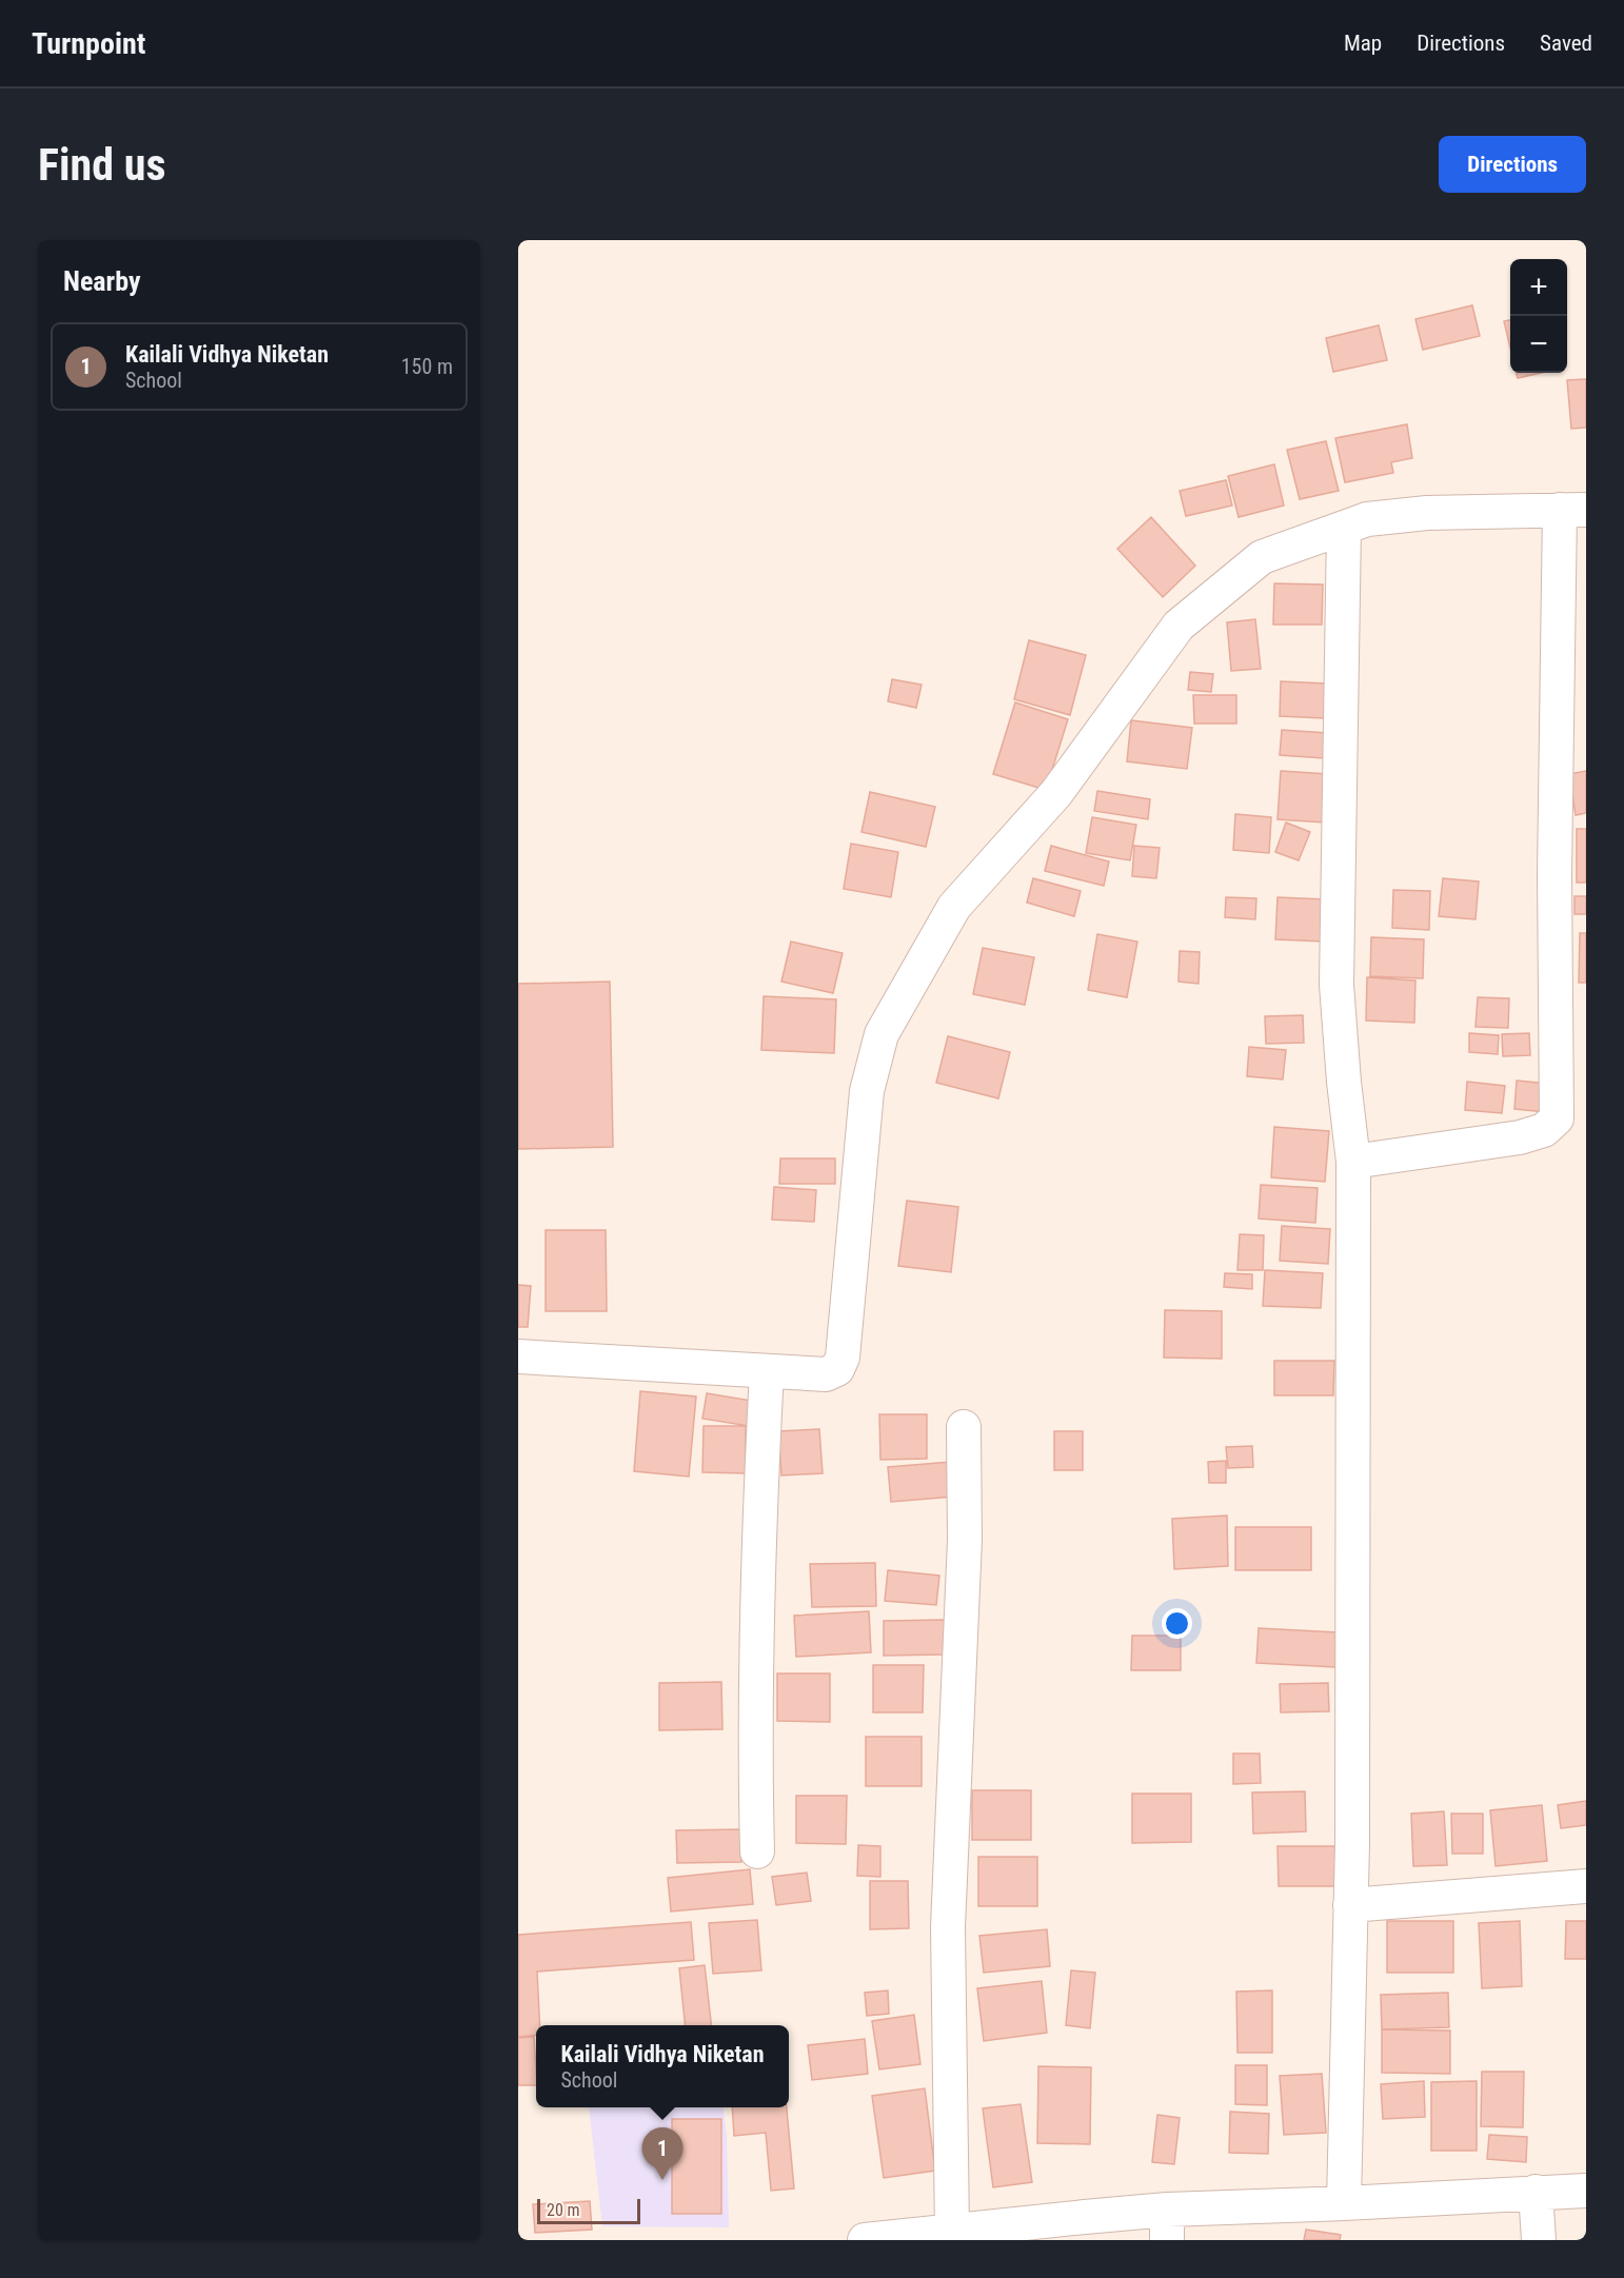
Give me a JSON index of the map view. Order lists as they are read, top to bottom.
{
  "scale_bar": "20 m",
  "page": {
    "header": "Turnpoint",
    "nav": ["Map", "Directions", "Saved"],
    "buttons": "Directions",
    "title": "Find us",
    "heading": "Nearby",
    "map_buttons": ["+", "−"],
    "list": [
      {
        "mark": "1",
        "name": "Kailali Vidhya Niketan",
        "note": "School",
        "value": "150 m"
      }
    ],
    "popup": ["Kailali Vidhya Niketan", "School"],
    "pins": "1",
    "scale": "20 m"
  }
}
